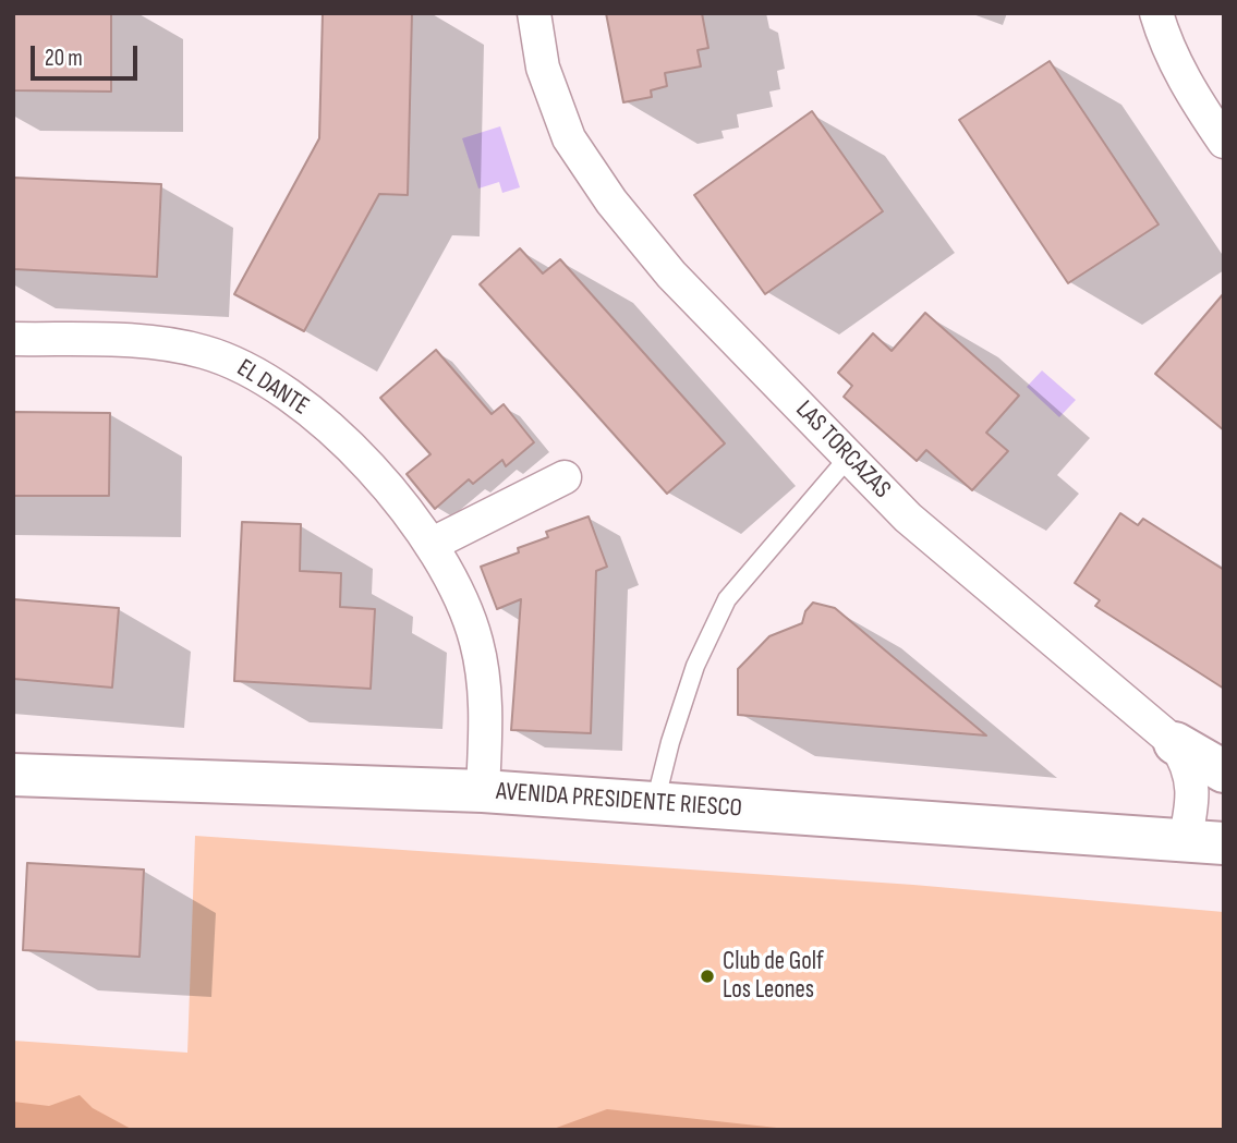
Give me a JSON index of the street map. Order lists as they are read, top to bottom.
{
  "streets": {
    "main road": ["AVENIDA PRESIDENTE RIESCO"],
    "street": ["EL DANTE", "LAS TORCAZAS"]
  },
  "crossings": [
    ["EL DANTE", "AVENIDA PRESIDENTE RIESCO"],
    ["LAS TORCAZAS", "AVENIDA PRESIDENTE RIESCO"]
  ],
  "places": ["Club de Golf Los Leones"],
  "scale_bar": "20 m"
}
